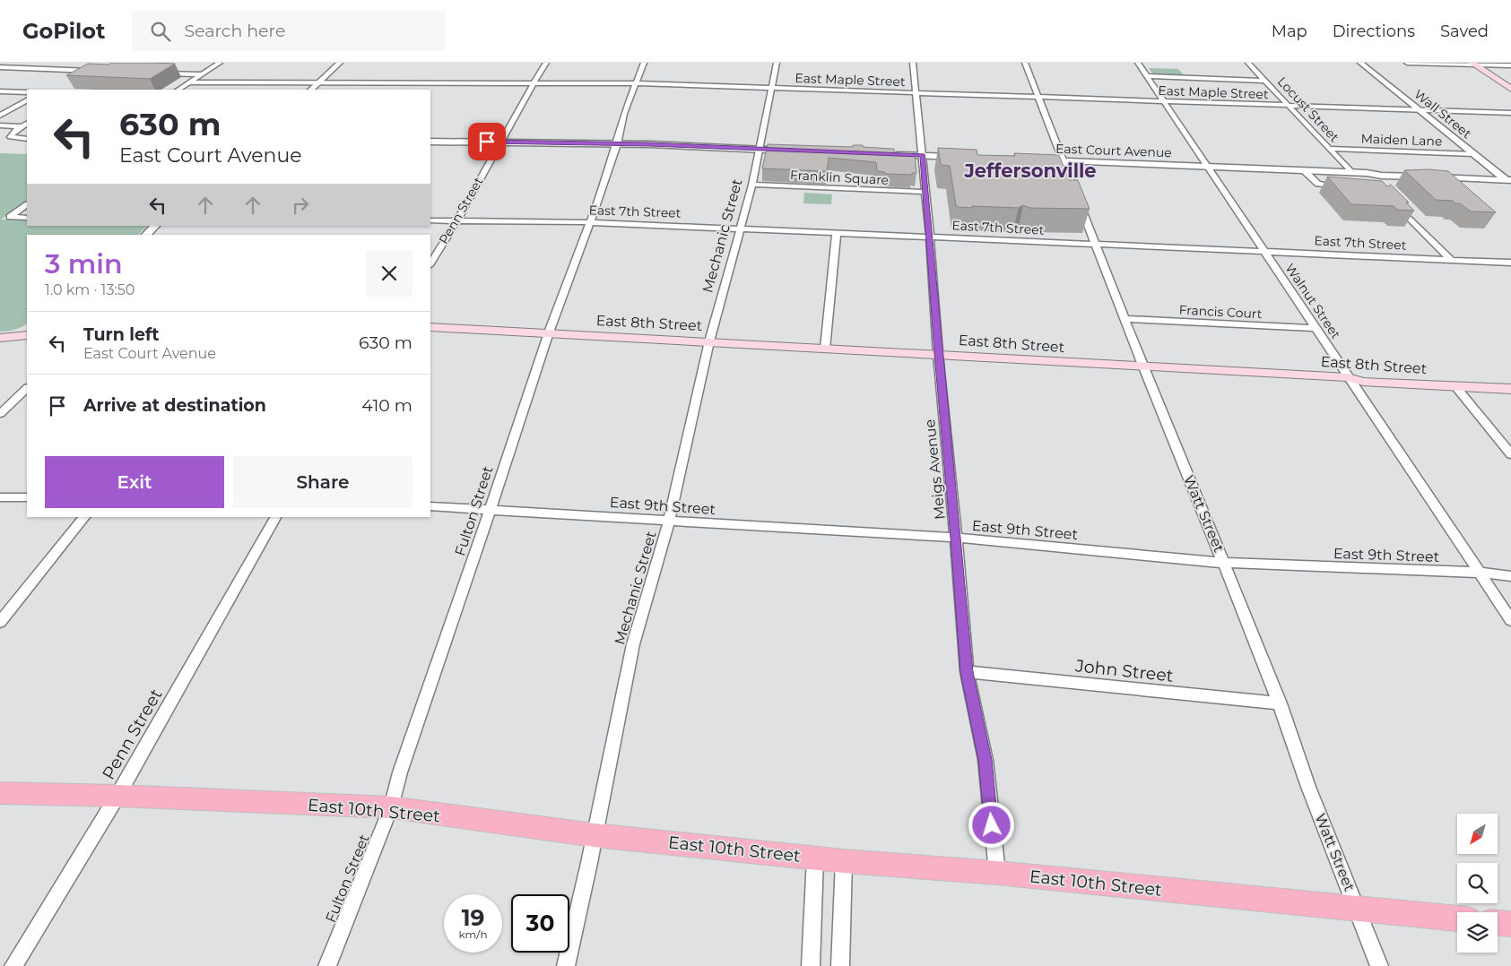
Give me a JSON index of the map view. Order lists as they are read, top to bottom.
{
  "streets": {
    "main road": ["East 8th Street", "East 10th Street"],
    "street": [
      "East Maple Street",
      "Locust Street",
      "Wall Street",
      "Maiden Lane",
      "East Court Avenue",
      "Franklin Square",
      "Penn Street",
      "East 7th Street",
      "Mechanic Street",
      "Walnut Street",
      "Francis Court",
      "Meigs Avenue",
      "East 9th Street",
      "Fulton Street",
      "Watt Street",
      "John Street"
    ]
  },
  "crossings": [
    ["East Maple Street", "Locust Street"],
    ["East Maple Street", "Wall Street"],
    ["East Maple Street", "Penn Street"],
    ["East Maple Street", "Mechanic Street"],
    ["East Maple Street", "Walnut Street"],
    ["East Maple Street", "Meigs Avenue"],
    ["East Maple Street", "Fulton Street"],
    ["East Maple Street", "Watt Street"],
    ["Locust Street", "Maiden Lane"],
    ["Locust Street", "East Court Avenue"],
    ["Wall Street", "Maiden Lane"],
    ["Wall Street", "East Court Avenue"],
    ["East Court Avenue", "Walnut Street"],
    ["East Court Avenue", "Watt Street"],
    ["Franklin Square", "Mechanic Street"],
    ["Franklin Square", "Meigs Avenue"],
    ["Penn Street", "East 7th Street"],
    ["Penn Street", "East 10th Street"],
    ["East 7th Street", "Mechanic Street"],
    ["East 7th Street", "Walnut Street"],
    ["East 7th Street", "Meigs Avenue"],
    ["East 7th Street", "Fulton Street"],
    ["East 7th Street", "Watt Street"],
    ["Mechanic Street", "East 8th Street"],
    ["Mechanic Street", "East 9th Street"],
    ["Mechanic Street", "East 10th Street"],
    ["Walnut Street", "Francis Court"],
    ["Walnut Street", "East 8th Street"],
    ["Walnut Street", "East 9th Street"],
    ["Francis Court", "Watt Street"],
    ["East 8th Street", "Meigs Avenue"],
    ["East 8th Street", "Fulton Street"],
    ["East 8th Street", "Watt Street"],
    ["Meigs Avenue", "East 9th Street"],
    ["Meigs Avenue", "John Street"],
    ["Meigs Avenue", "East 10th Street"],
    ["East 9th Street", "Fulton Street"],
    ["East 9th Street", "Watt Street"],
    ["Fulton Street", "East 10th Street"],
    ["Watt Street", "John Street"],
    ["Watt Street", "East 10th Street"]
  ],
  "districts": ["Jeffersonville"],
  "north": "bottom left",
  "page": {
    "header": "GoPilot",
    "search": "Search here",
    "nav": ["Map", "Directions", "Saved"],
    "turn": ["630 m", "East Court Avenue"],
    "heading": ["3 min", "1.0 km · 13:50"],
    "list": [
      {
        "name": "Turn left",
        "note": "East Court Avenue",
        "value": "630 m"
      },
      {
        "name": "Arrive at destination",
        "value": "410 m"
      }
    ],
    "buttons": ["Exit", "Share"],
    "speed": "19 km/h",
    "limit": "30"
  }
}
